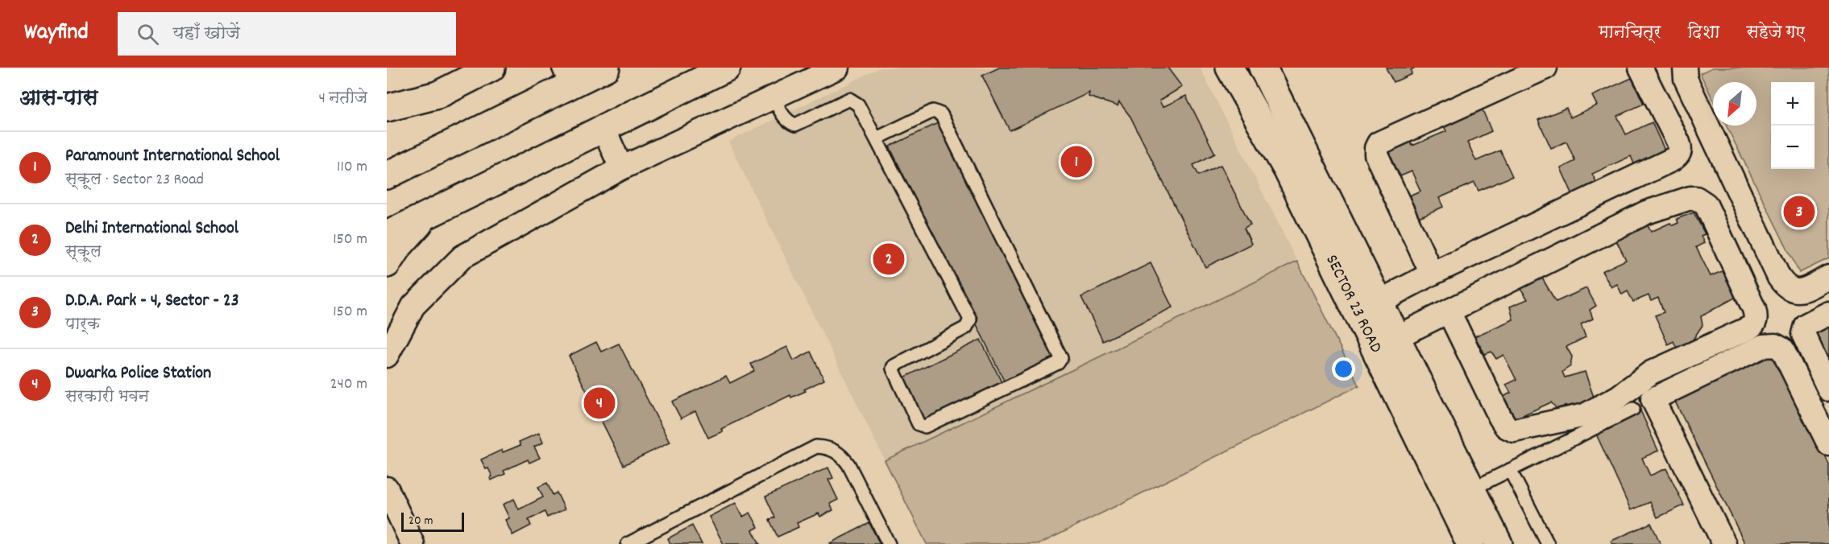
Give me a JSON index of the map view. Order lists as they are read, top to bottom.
{
  "streets": {
    "street": ["SECTOR 23 ROAD"]
  },
  "scale_bar": "20 m",
  "north": "bottom left",
  "page": {
    "header": "Wayfind",
    "search": "यहाँ खोजें",
    "nav": ["मानचित्र", "दिशा", "सहेजे गए"],
    "heading": ["आस-पास", "4 नतीजे"],
    "map_buttons": ["+", "−"],
    "list": [
      {
        "mark": "1",
        "name": "Paramount International School",
        "note": "स्कूल · Sector 23 Road",
        "value": "110 m"
      },
      {
        "mark": "2",
        "name": "Delhi International School",
        "note": "स्कूल",
        "value": "150 m"
      },
      {
        "mark": "3",
        "name": "D.D.A. Park - 4, Sector - 23",
        "note": "पार्क",
        "value": "150 m"
      },
      {
        "mark": "4",
        "name": "Dwarka Police Station",
        "note": "सरकारी भवन",
        "value": "240 m"
      }
    ],
    "pins": [
      "1",
      "3",
      "2",
      "4"
    ],
    "scale": "20 m"
  }
}
